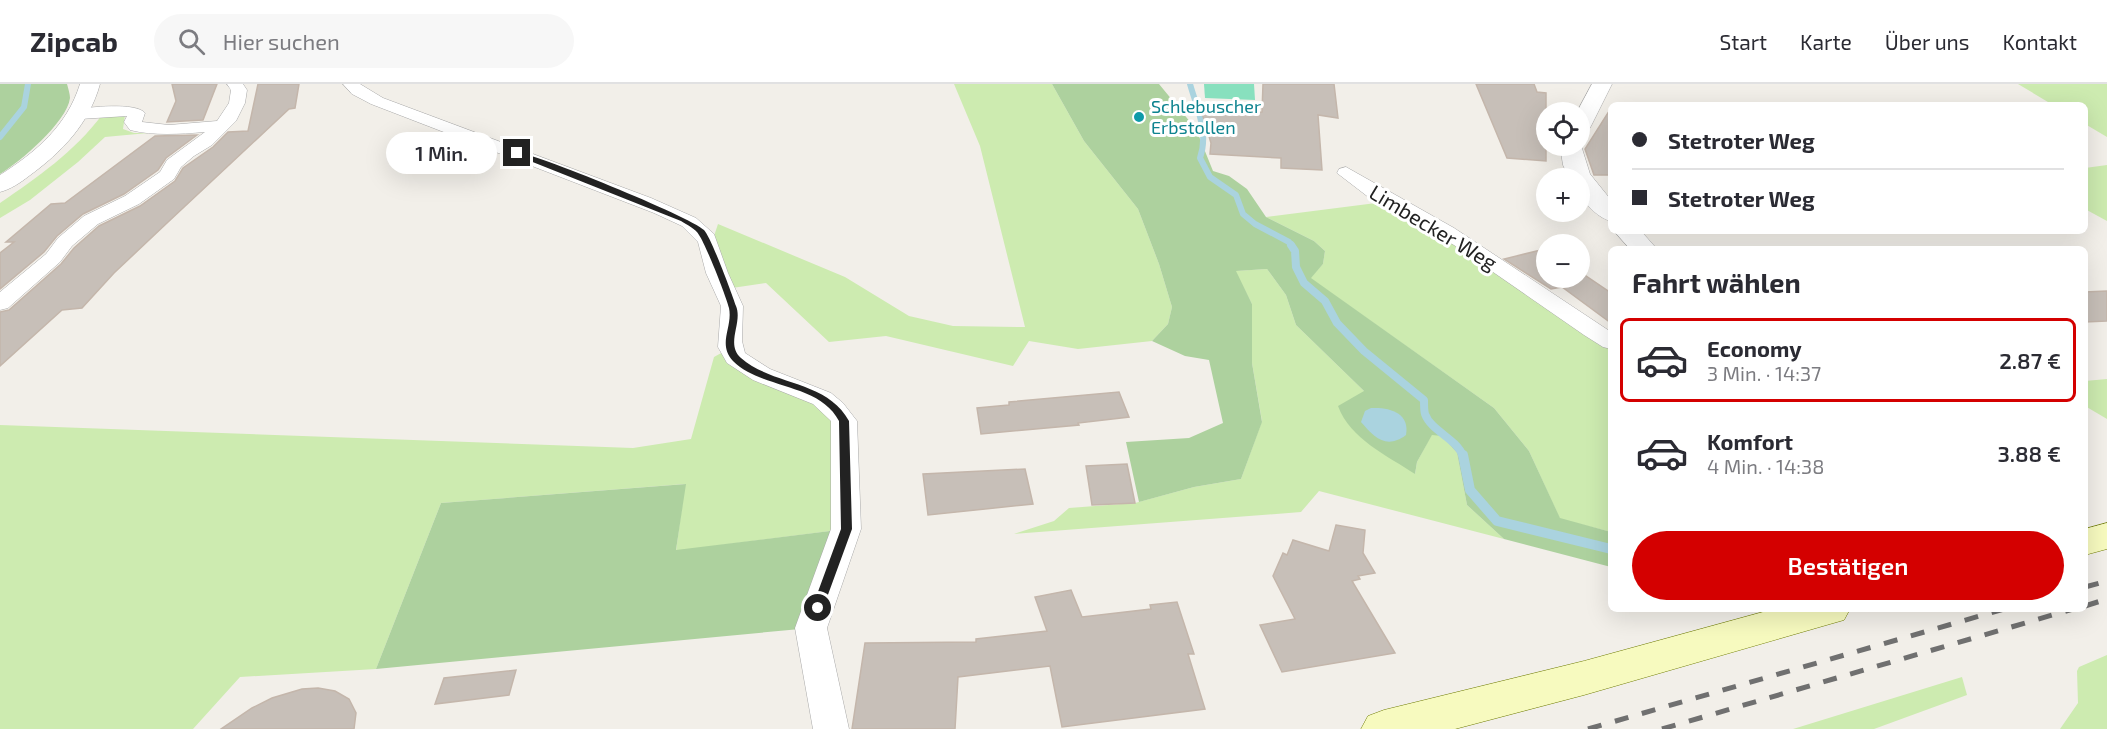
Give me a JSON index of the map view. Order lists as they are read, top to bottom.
{
  "streets": {
    "street": ["Limbecker Weg"]
  },
  "places": ["Schlebuscher Erbstollen"],
  "page": {
    "header": "Zipcab",
    "search": "Hier suchen",
    "nav": [
      "Start",
      "Karte",
      "Über uns",
      "Kontakt"
    ],
    "map_buttons": ["+", "−"],
    "banner": ["Stetroter Weg", "Stetroter Weg"],
    "bubble": "1 Min.",
    "heading": "Fahrt wählen",
    "list": [
      {
        "name": "Economy",
        "note": "3 Min. · 14:37",
        "value": "2.87 €"
      },
      {
        "name": "Komfort",
        "note": "4 Min. · 14:38",
        "value": "3.88 €"
      }
    ],
    "buttons": "Bestätigen"
  }
}
